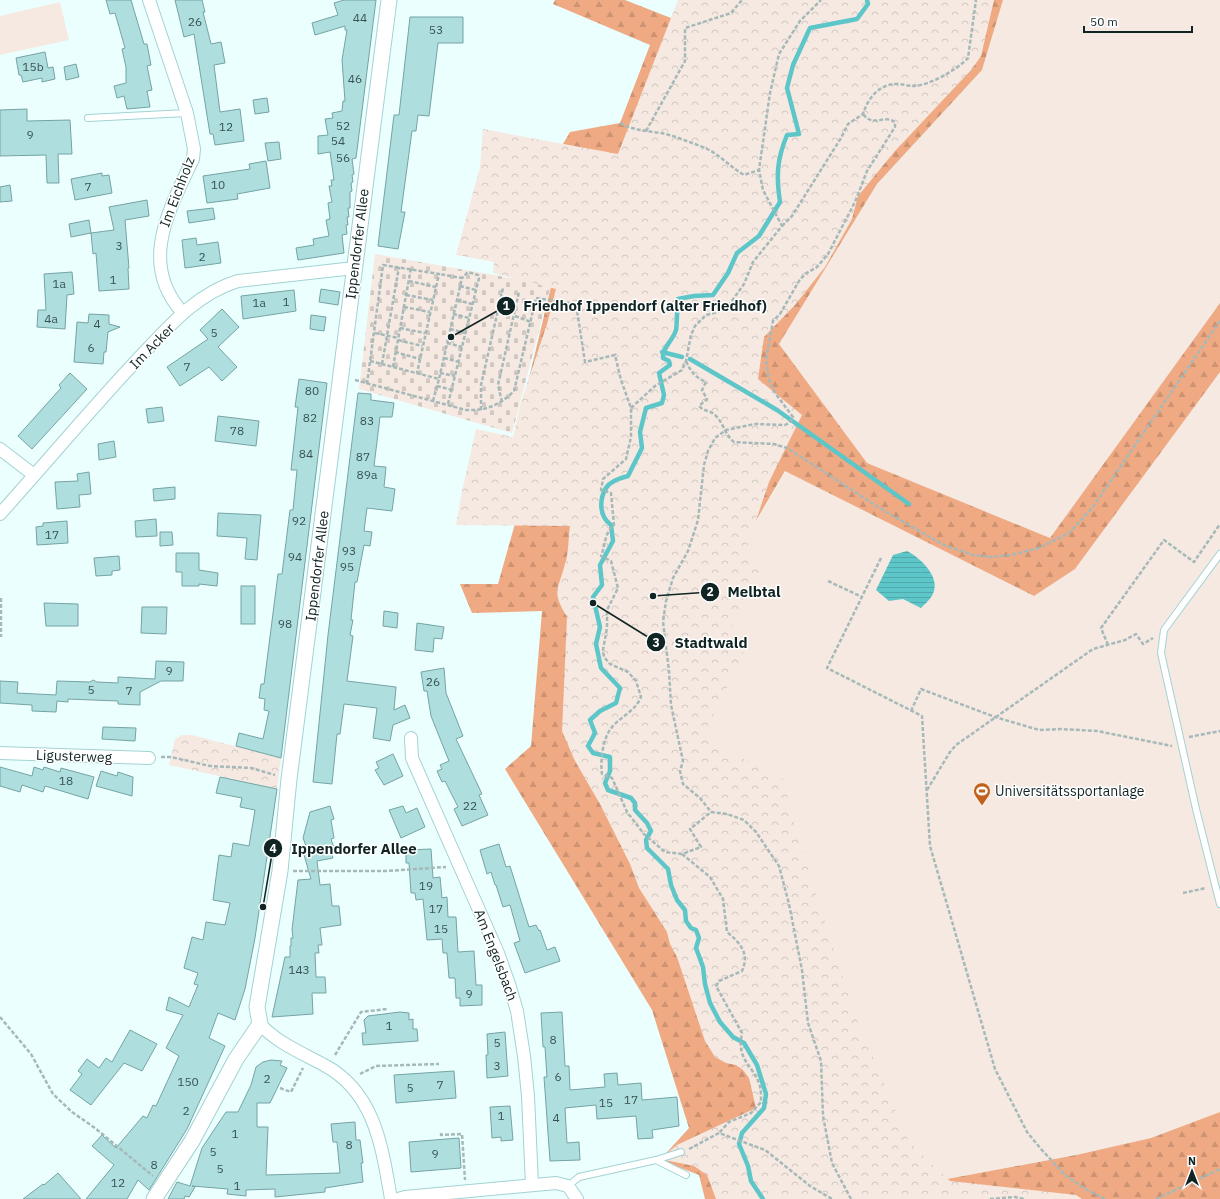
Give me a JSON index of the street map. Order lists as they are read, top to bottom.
{
  "streets": {
    "street": [
      "Im Eichholz",
      "Ippendorfer Allee",
      "Im Acker",
      "Ligusterweg",
      "Am Engelsbach"
    ]
  },
  "crossings": [
    ["Im Eichholz", "Im Acker"],
    ["Ippendorfer Allee", "Im Acker"]
  ],
  "places": {
    "other": [
      "Friedhof Ippendorf (alter Friedhof)",
      "Melbtal",
      "Stadtwald",
      "Ippendorfer Allee"
    ],
    "sports": ["Universitätssportanlage"]
  },
  "house_numbers": [
    "44",
    "26",
    "53",
    "15b",
    "46",
    "52",
    "12",
    "9",
    "54",
    "56",
    "10",
    "7",
    "3",
    "2",
    "1",
    "1a",
    "1",
    "1a",
    "4a",
    "4",
    "5",
    "6",
    "7",
    "80",
    "82",
    "83",
    "78",
    "84",
    "87",
    "89a",
    "92",
    "17",
    "93",
    "94",
    "95",
    "98",
    "9",
    "26",
    "5",
    "7",
    "18",
    "22",
    "19",
    "17",
    "15",
    "143",
    "9",
    "1",
    "8",
    "5",
    "3",
    "6",
    "2",
    "150",
    "7",
    "5",
    "17",
    "15",
    "2",
    "1",
    "4",
    "1",
    "8",
    "5",
    "9",
    "8",
    "5",
    "12",
    "1"
  ],
  "scale_bar": "50 m",
  "north": "top"
}
